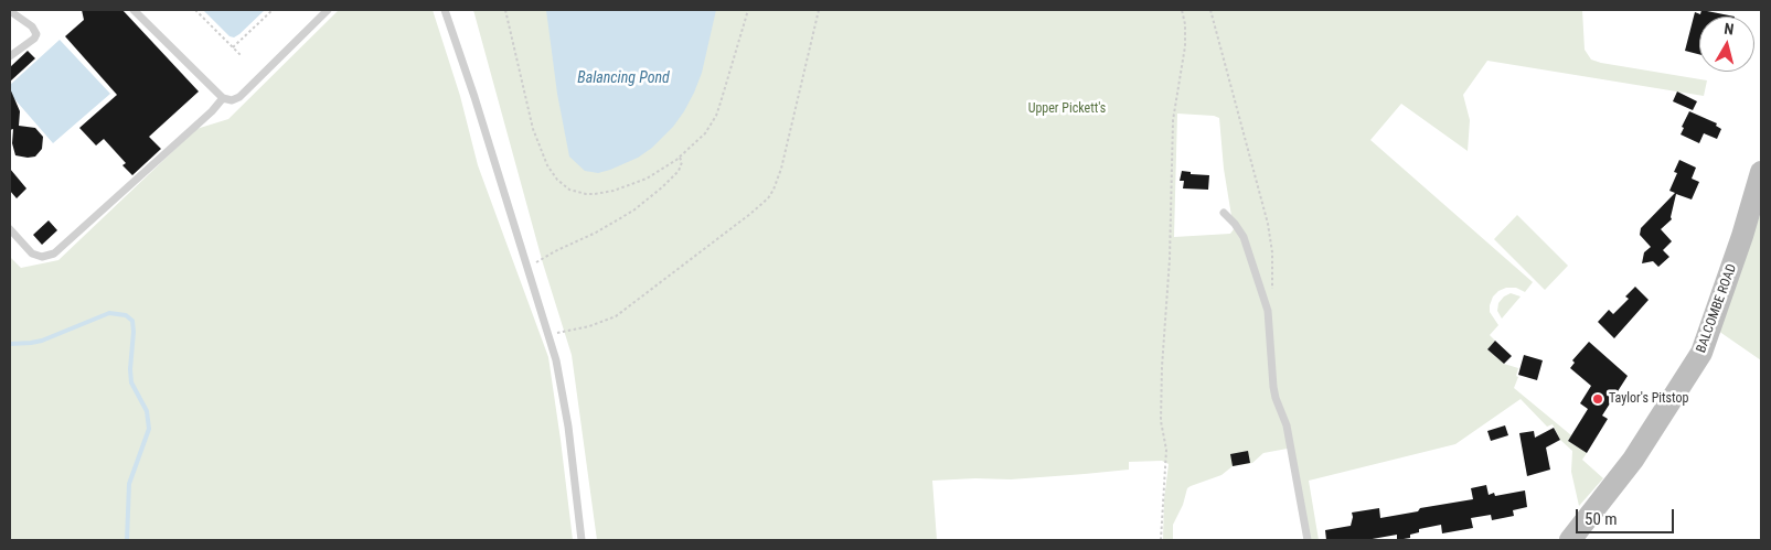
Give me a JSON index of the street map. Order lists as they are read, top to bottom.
{
  "streets": {
    "main road": ["BALCOMBE ROAD"]
  },
  "water": ["Balancing Pond"],
  "parks": ["Upper Pickett's"],
  "places": ["Taylor's Pitstop"],
  "scale_bar": "50 m",
  "north": "top"
}
